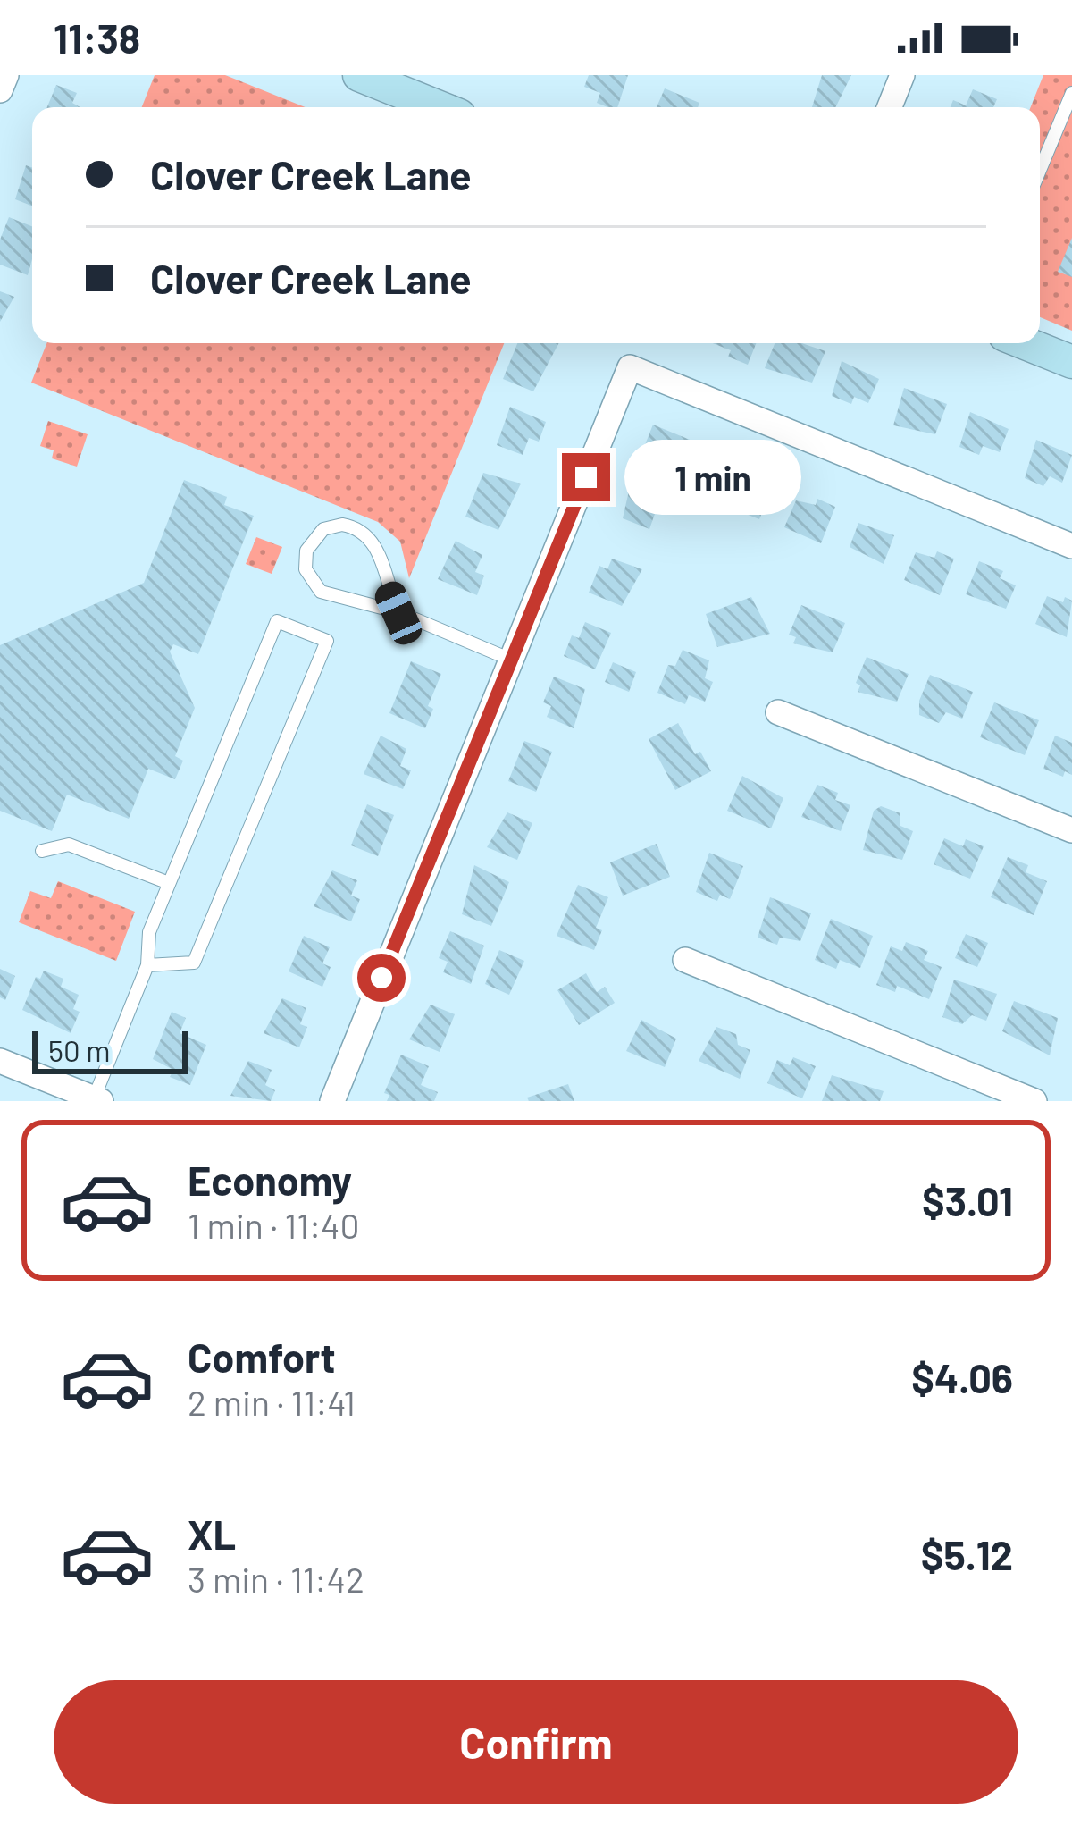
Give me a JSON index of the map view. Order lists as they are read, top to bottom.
{
  "scale_bar": "50 m",
  "page": {
    "status": "11:38",
    "banner": ["Clover Creek Lane", "Clover Creek Lane"],
    "bubble": "1 min",
    "scale": "50 m",
    "list": [
      {
        "name": "Economy",
        "note": "1 min · 11:40",
        "value": "$3.01"
      },
      {
        "name": "Comfort",
        "note": "2 min · 11:41",
        "value": "$4.06"
      },
      {
        "name": "XL",
        "note": "3 min · 11:42",
        "value": "$5.12"
      }
    ],
    "buttons": "Confirm"
  }
}
